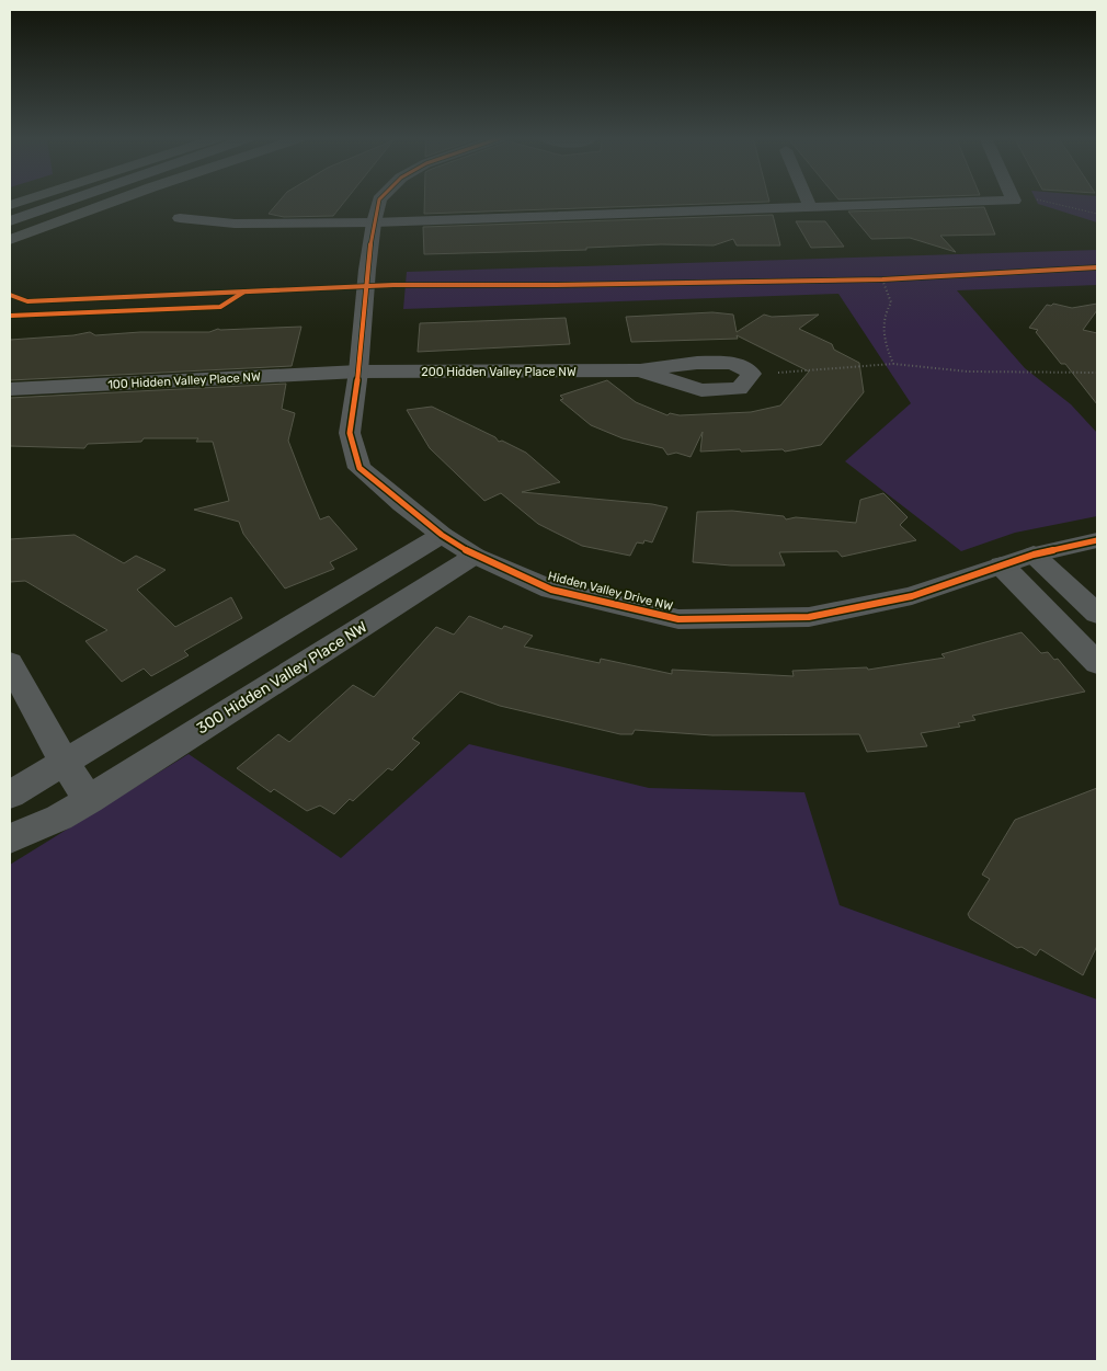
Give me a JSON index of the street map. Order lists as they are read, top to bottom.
{
  "streets": {
    "street": [
      "200 Hidden Valley Place NW",
      "100 Hidden Valley Place NW",
      "Hidden Valley Drive NW",
      "300 Hidden Valley Place NW"
    ]
  },
  "crossings": [
    ["200 Hidden Valley Place NW", "100 Hidden Valley Place NW"],
    ["200 Hidden Valley Place NW", "Hidden Valley Drive NW"],
    ["100 Hidden Valley Place NW", "Hidden Valley Drive NW"],
    ["Hidden Valley Drive NW", "300 Hidden Valley Place NW"]
  ]
}
